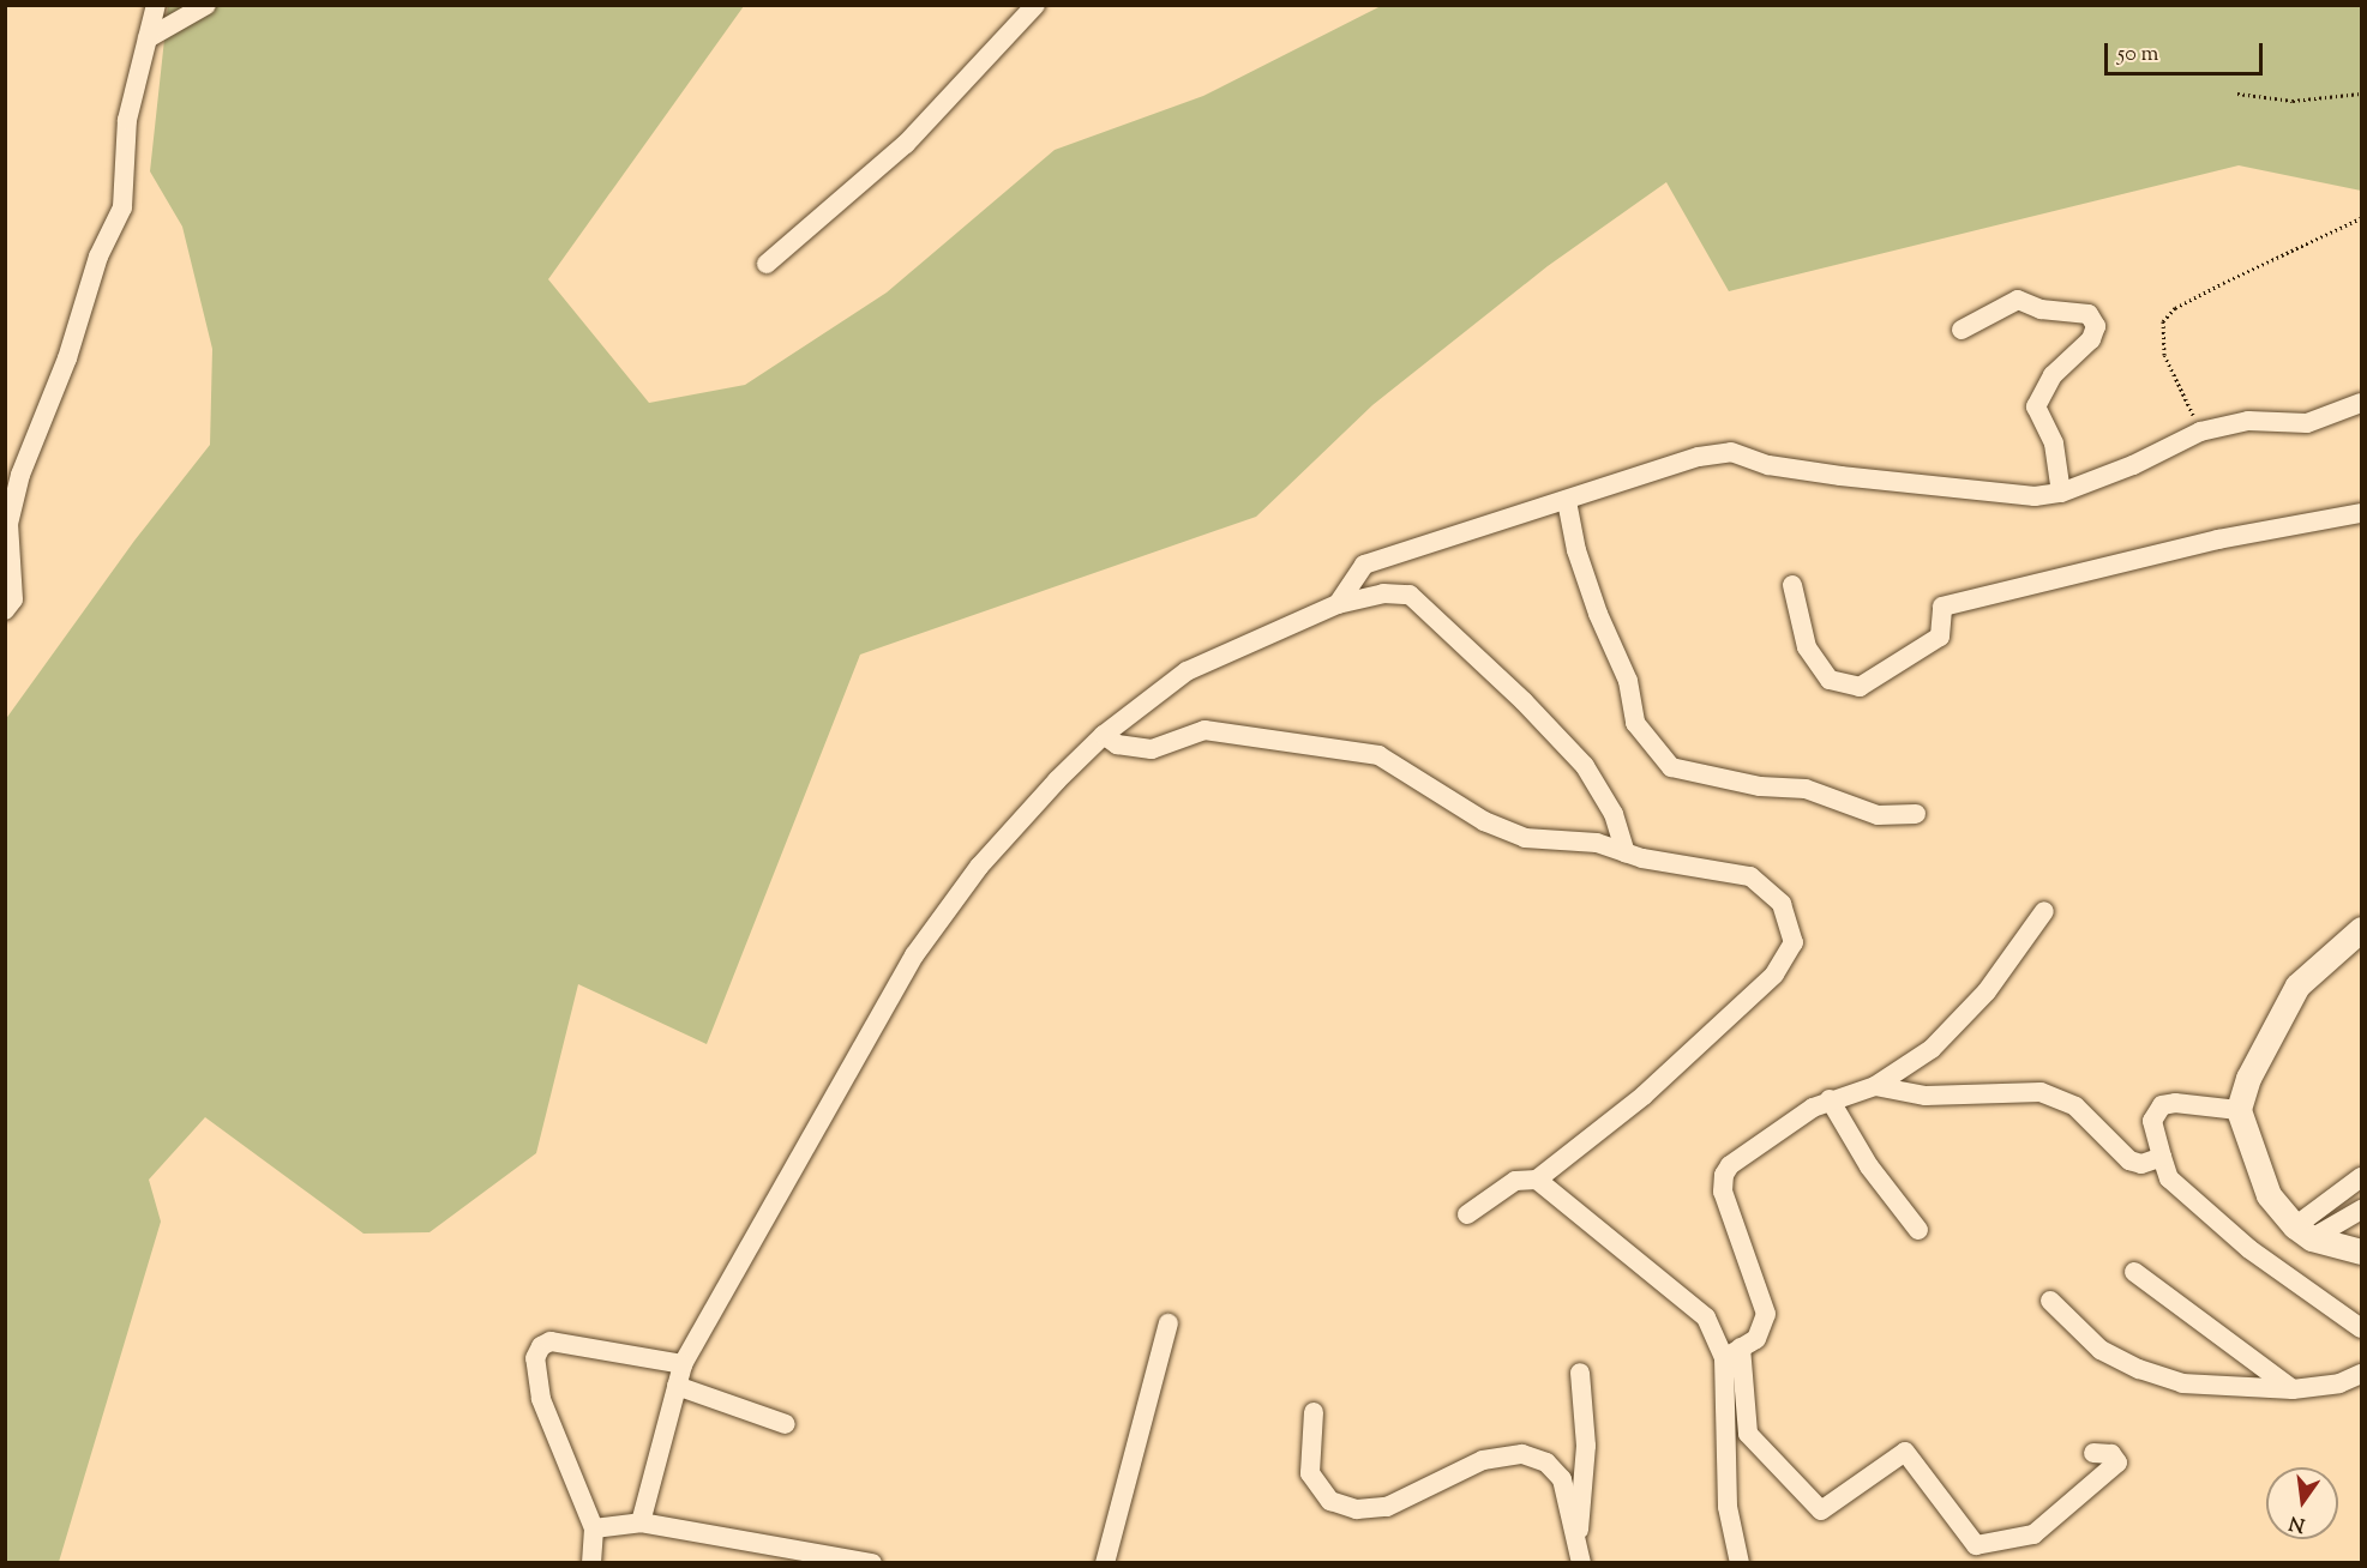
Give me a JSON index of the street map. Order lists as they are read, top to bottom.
{
  "scale_bar": "50 m",
  "north": "bottom"
}
